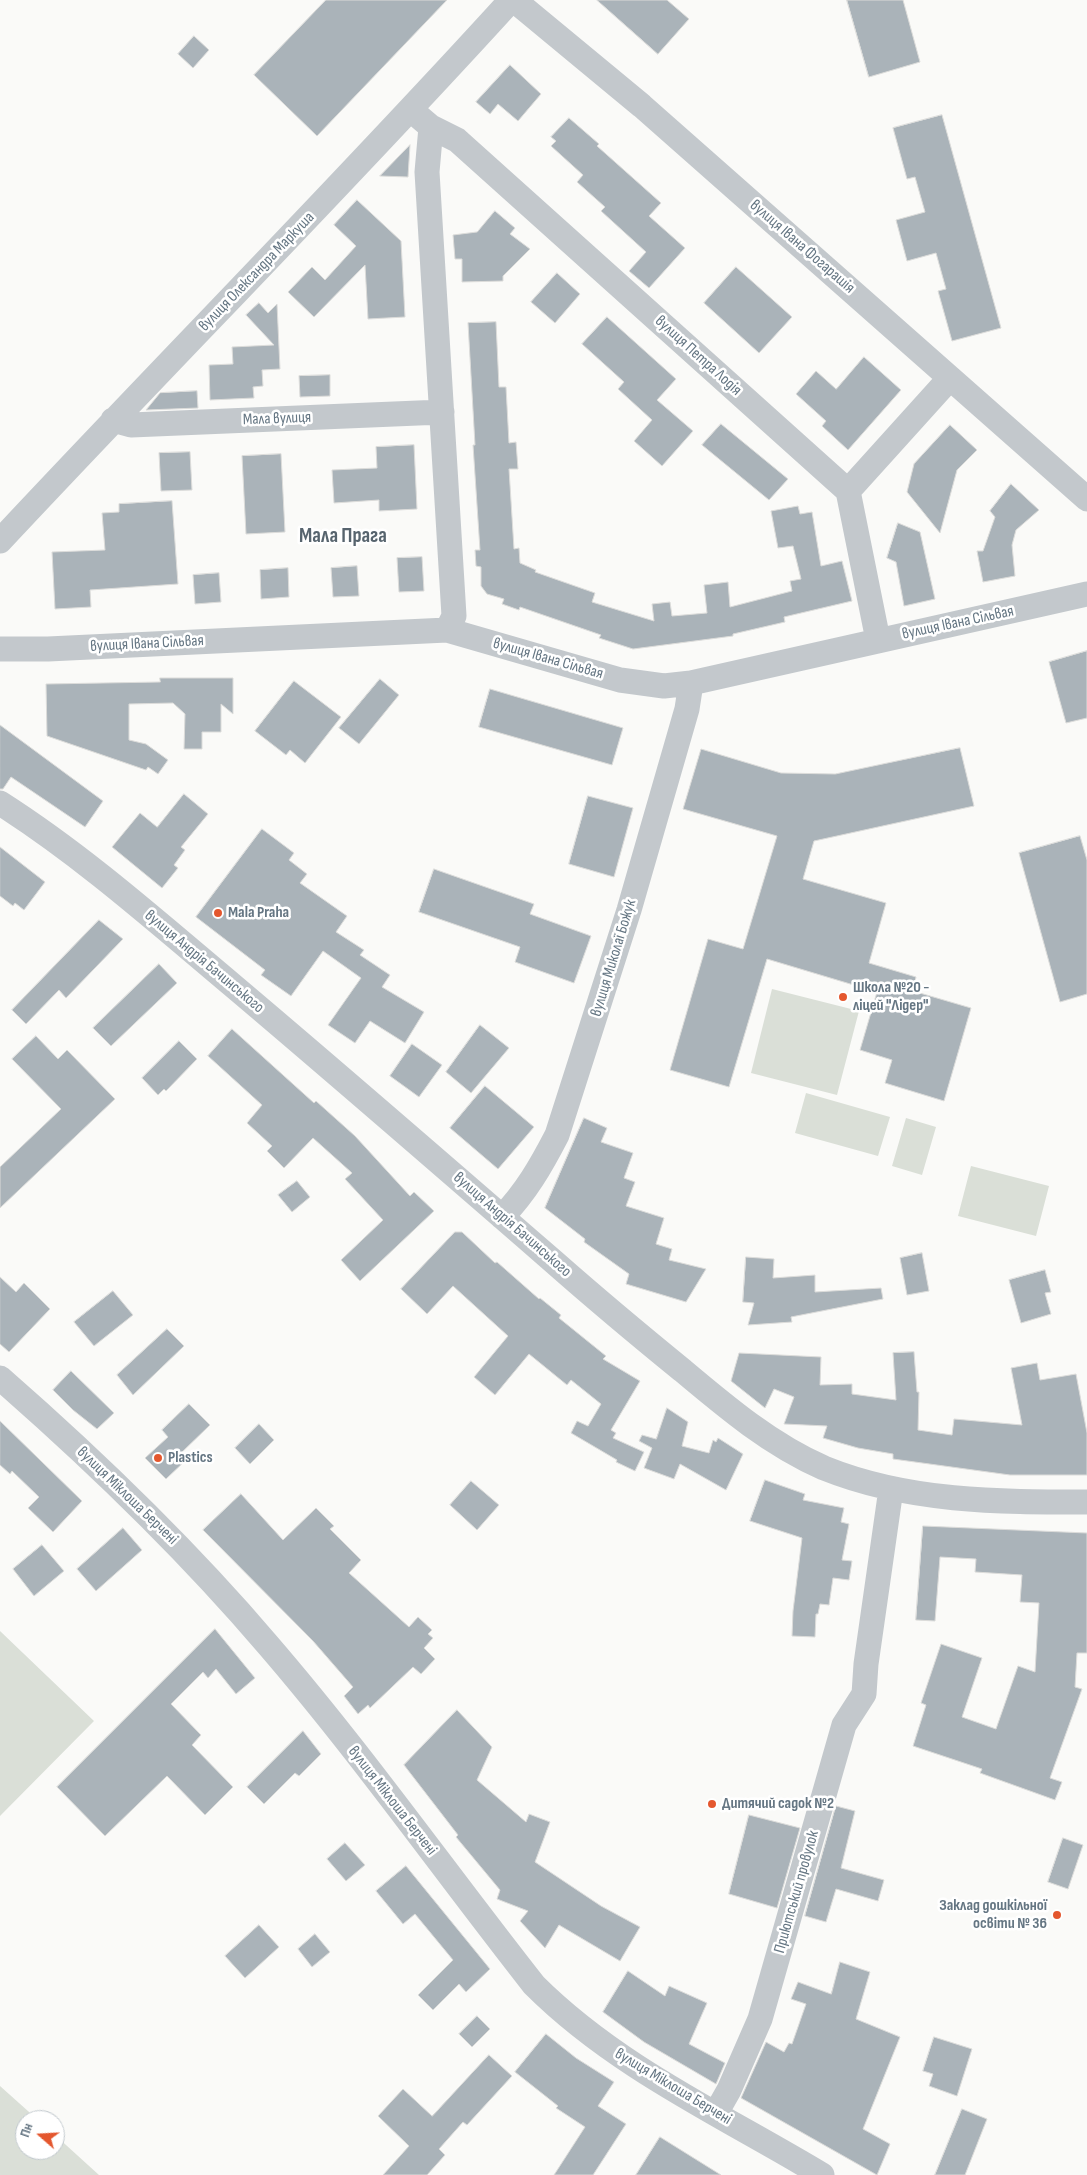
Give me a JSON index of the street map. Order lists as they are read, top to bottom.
{
  "streets": {
    "street": [
      "вулиця Івана Фогарашія",
      "вулиця Олександра Маркуша",
      "вулиця Петра Лодія",
      "Мала вулиця",
      "вулиця Івана Сільвая",
      "вулиця Миколаї Божук",
      "вулиця Андрія Бачинського",
      "вулиця Міклоша Берчені",
      "Приютський провулок"
    ]
  },
  "crossings": [
    ["вулиця Івана Фогарашія", "вулиця Олександра Маркуша"],
    ["вулиця Олександра Маркуша", "вулиця Петра Лодія"],
    ["вулиця Олександра Маркуша", "Мала вулиця"],
    ["вулиця Івана Сільвая", "вулиця Миколаї Божук"],
    ["вулиця Миколаї Божук", "вулиця Андрія Бачинського"],
    ["вулиця Андрія Бачинського", "Приютський провулок"],
    ["вулиця Міклоша Берчені", "Приютський провулок"]
  ],
  "districts": ["Мала Прага"],
  "places": [
    "Mala Praha",
    "Школа №20 - ліцей \"Лідер\"",
    "Plastics",
    "Дитячий садок №2",
    "Заклад дошкільної освіти № 36"
  ],
  "north": "left"
}
